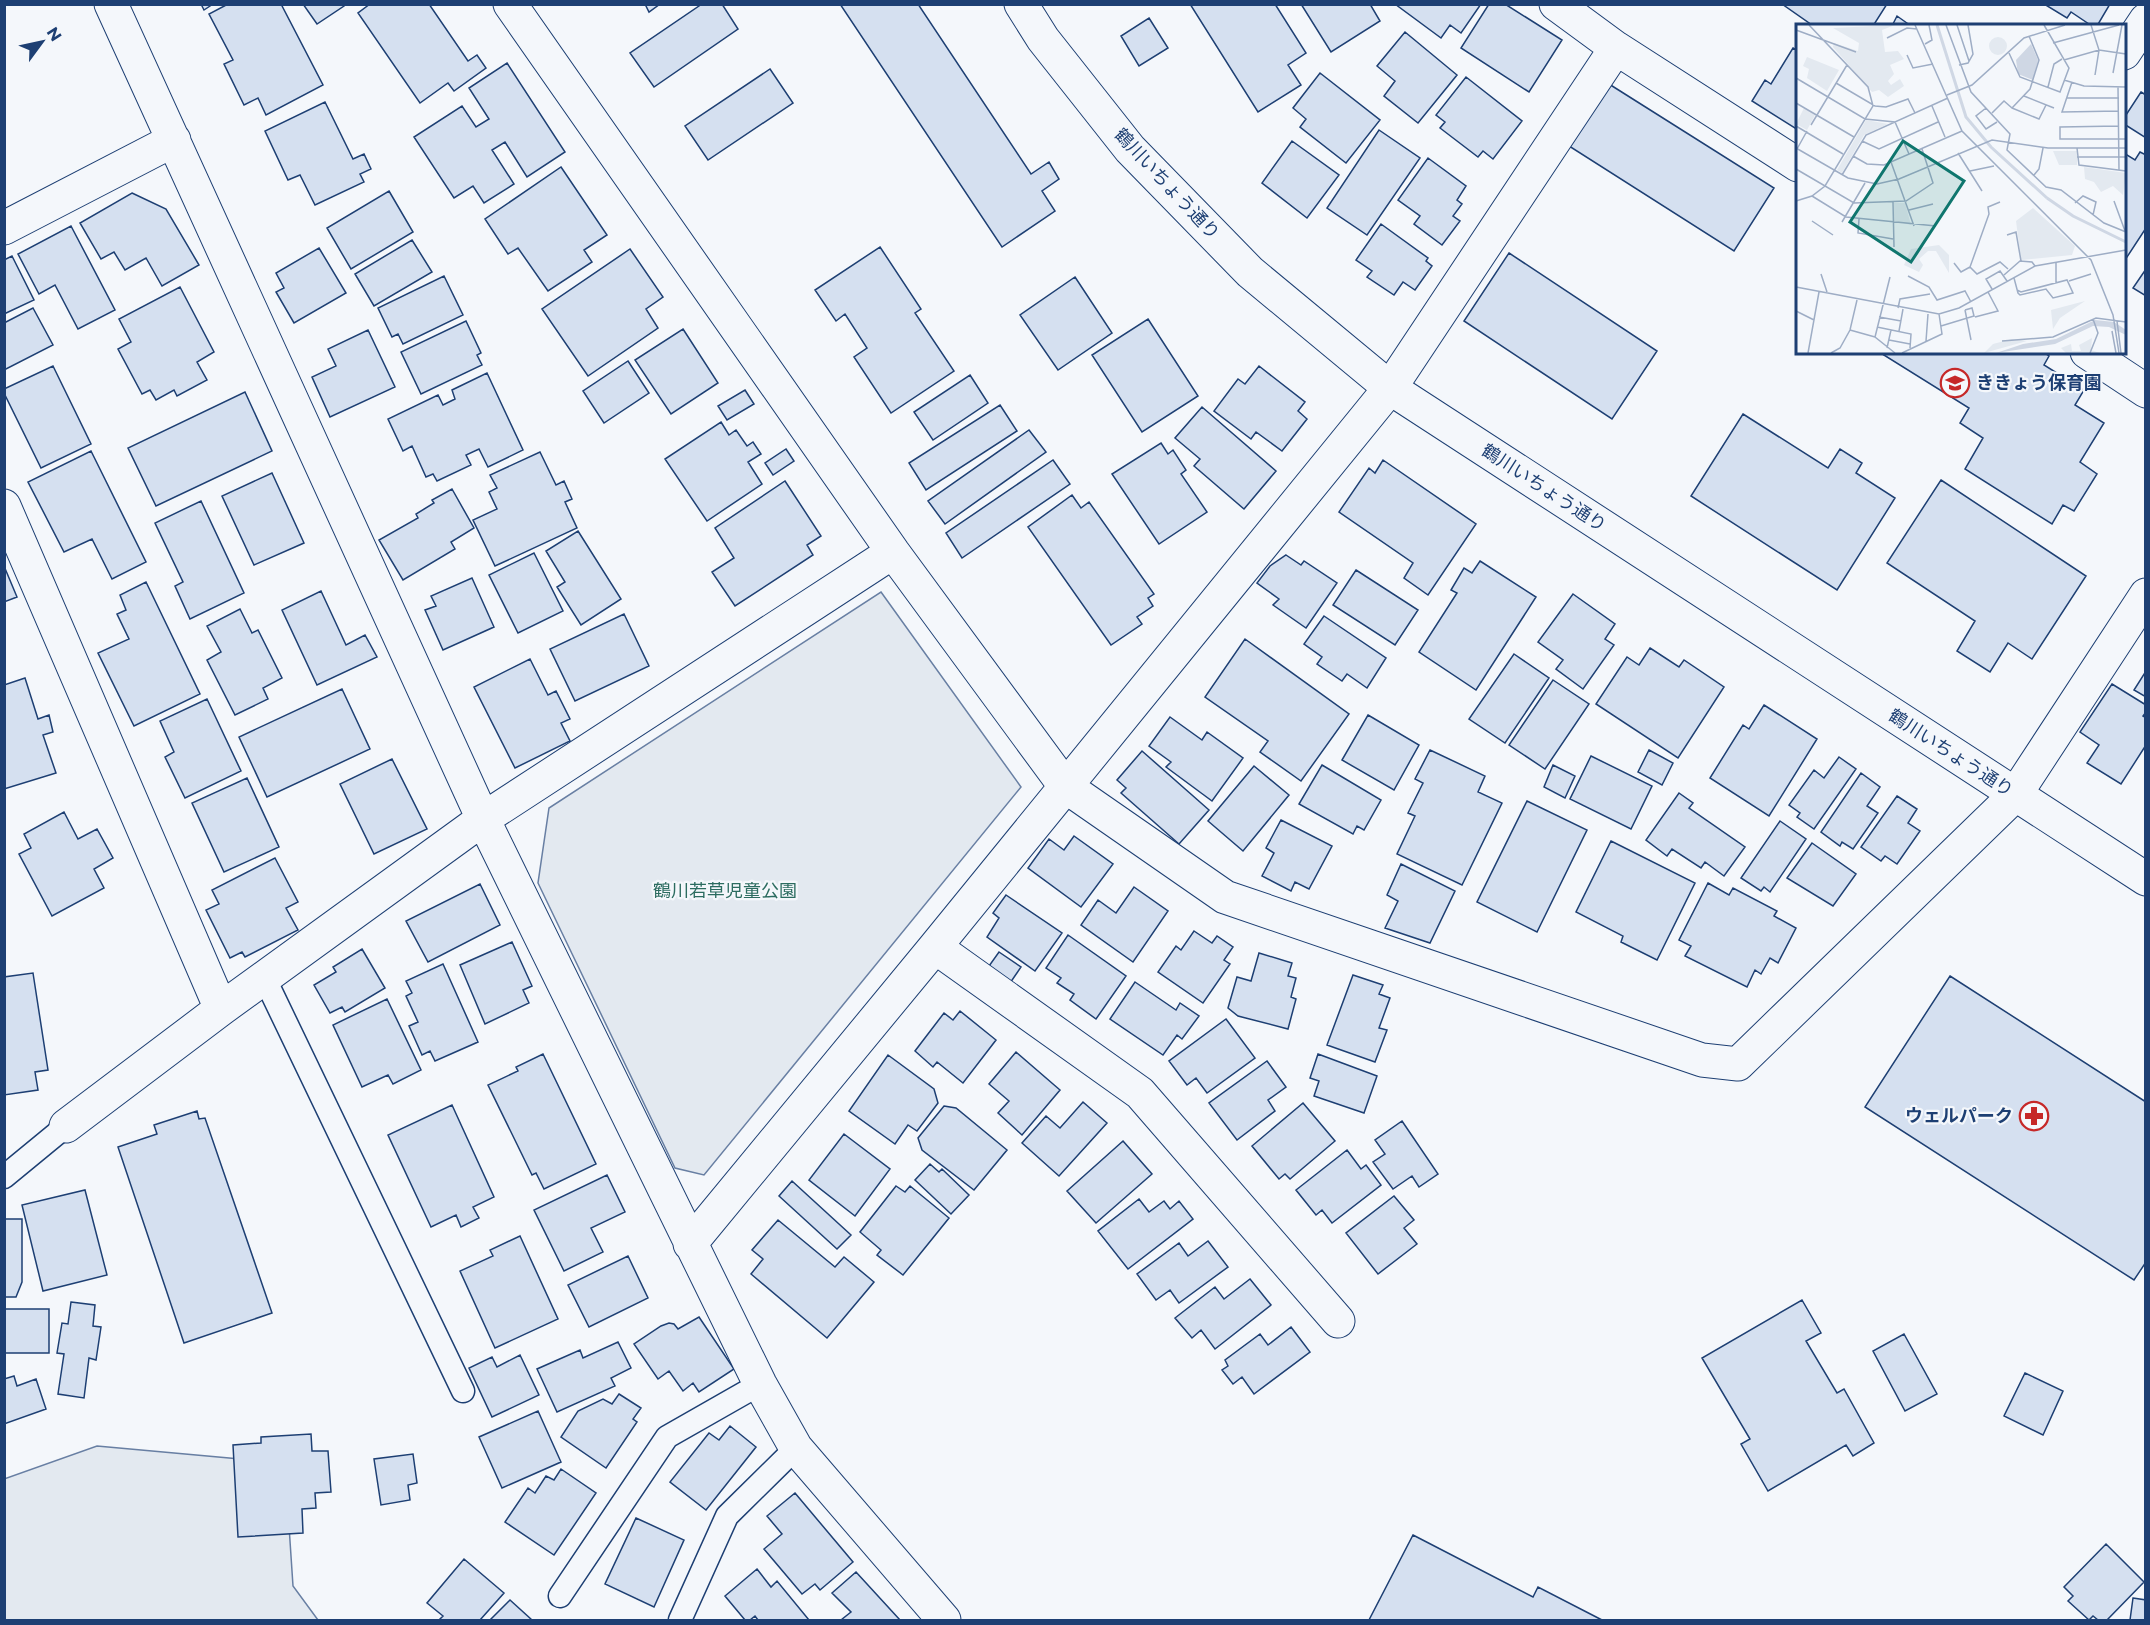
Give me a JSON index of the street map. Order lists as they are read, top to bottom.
{
  "streets": {
    "street": ["鶴川いちょう通り"]
  },
  "parks": ["鶴川若草児童公園"],
  "places": {
    "school or university": ["ききょう保育園"],
    "pharmacy": ["ウェルパーク"]
  },
  "north": "top right"
}
